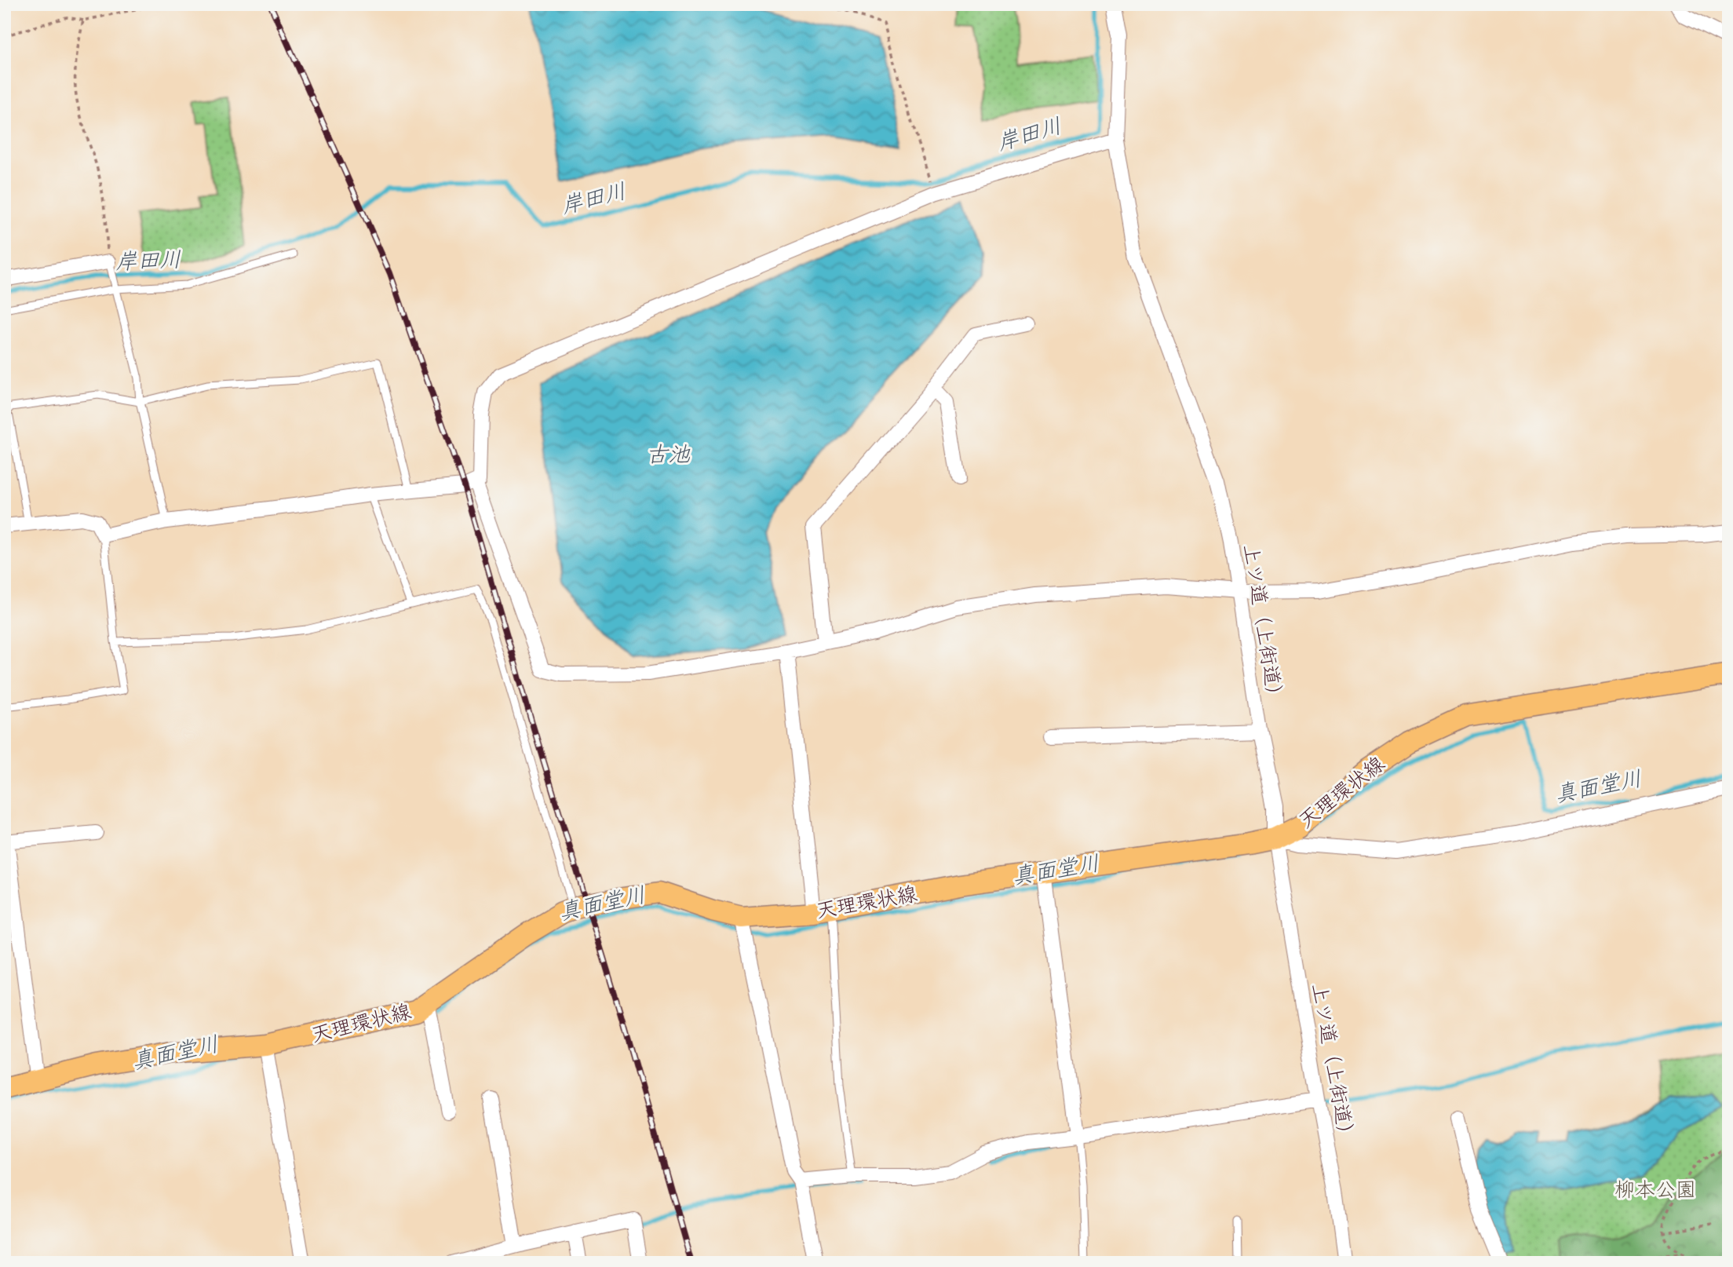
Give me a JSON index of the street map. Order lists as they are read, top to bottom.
{
  "streets": {
    "main road": ["天理環状線"],
    "street": ["上ツ道（上街道）"]
  },
  "crossings": [
    ["上ツ道（上街道）", "天理環状線"]
  ],
  "water": ["岸田川", "古池", "真面堂川"],
  "parks": ["柳本公園"]
}
